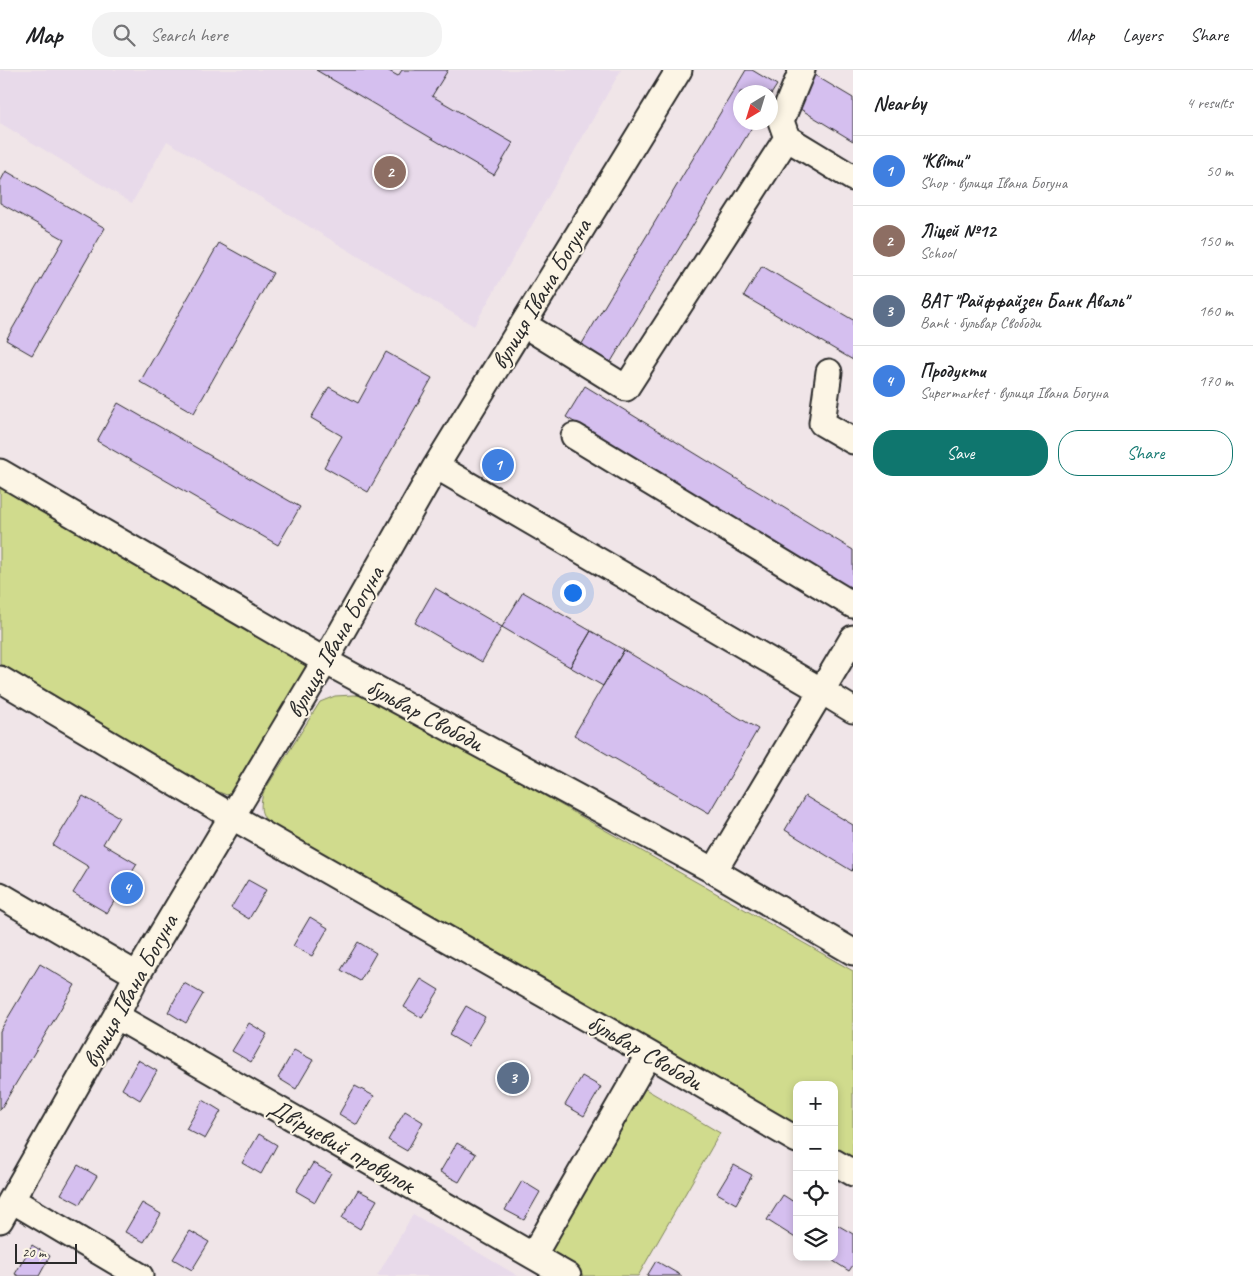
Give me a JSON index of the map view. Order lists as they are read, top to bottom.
{
  "streets": {
    "street": ["вулиця Івана Богуна", "бульвар Свободи", "Двірцевий провулок"]
  },
  "crossings": [
    ["вулиця Івана Богуна", "бульвар Свободи"],
    ["вулиця Івана Богуна", "Двірцевий провулок"]
  ],
  "scale_bar": "20 m",
  "north": "bottom left",
  "page": {
    "header": "Map",
    "search": "Search here",
    "nav": ["Map", "Layers", "Share"],
    "heading": ["Nearby", "4 results"],
    "list": [
      {
        "mark": "1",
        "name": "\"Квіти\"",
        "note": "Shop · вулиця Івана Богуна",
        "value": "50 m"
      },
      {
        "mark": "2",
        "name": "Ліцей №12",
        "note": "School",
        "value": "150 m"
      },
      {
        "mark": "3",
        "name": "ВАТ \"Райффайзен Банк Аваль\"",
        "note": "Bank · бульвар Свободи",
        "value": "160 m"
      },
      {
        "mark": "4",
        "name": "Продукти",
        "note": "Supermarket · вулиця Івана Богуна",
        "value": "170 m"
      }
    ],
    "pins": [
      "2",
      "1",
      "4",
      "3"
    ],
    "buttons": ["Save", "Share"],
    "map_buttons": ["+", "−"],
    "scale": "20 m"
  }
}
